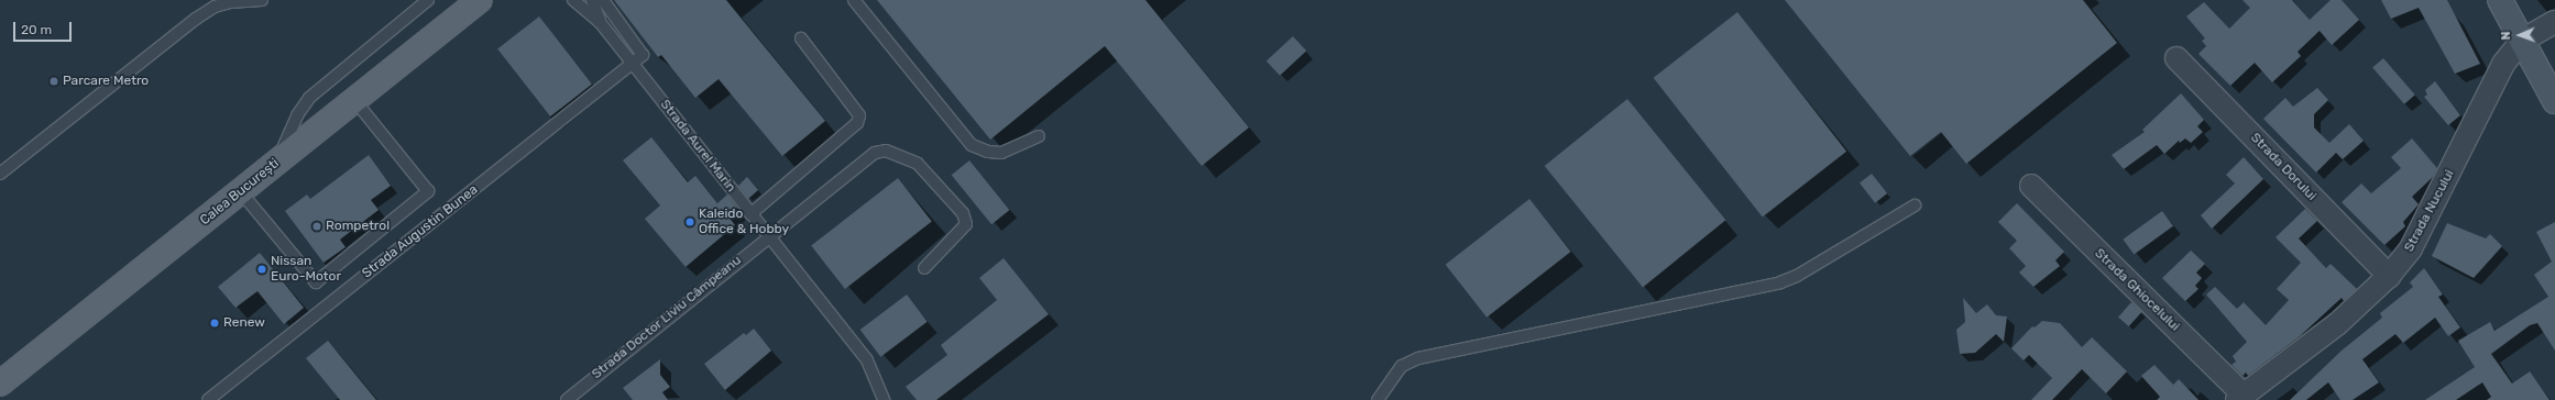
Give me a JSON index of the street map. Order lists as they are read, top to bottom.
{
  "streets": {
    "main road": ["Calea București"],
    "street": ["Strada Dorului", "Strada Nucului", "Strada Ghiocelului"],
    "lane": ["Strada Aurel Marin", "Strada Augustin Bunea", "Strada Doctor Liviu Câmpeanu"]
  },
  "crossings": [
    ["Strada Aurel Marin", "Strada Augustin Bunea"],
    ["Strada Aurel Marin", "Strada Doctor Liviu Câmpeanu"],
    ["Strada Dorului", "Strada Nucului"],
    ["Strada Nucului", "Strada Ghiocelului"]
  ],
  "places": [
    "Parcare Metro",
    "Kaleido Office & Hobby",
    "Rompetrol",
    "Nissan Euro-Motor",
    "Renew"
  ],
  "scale_bar": "20 m",
  "north": "left"
}
